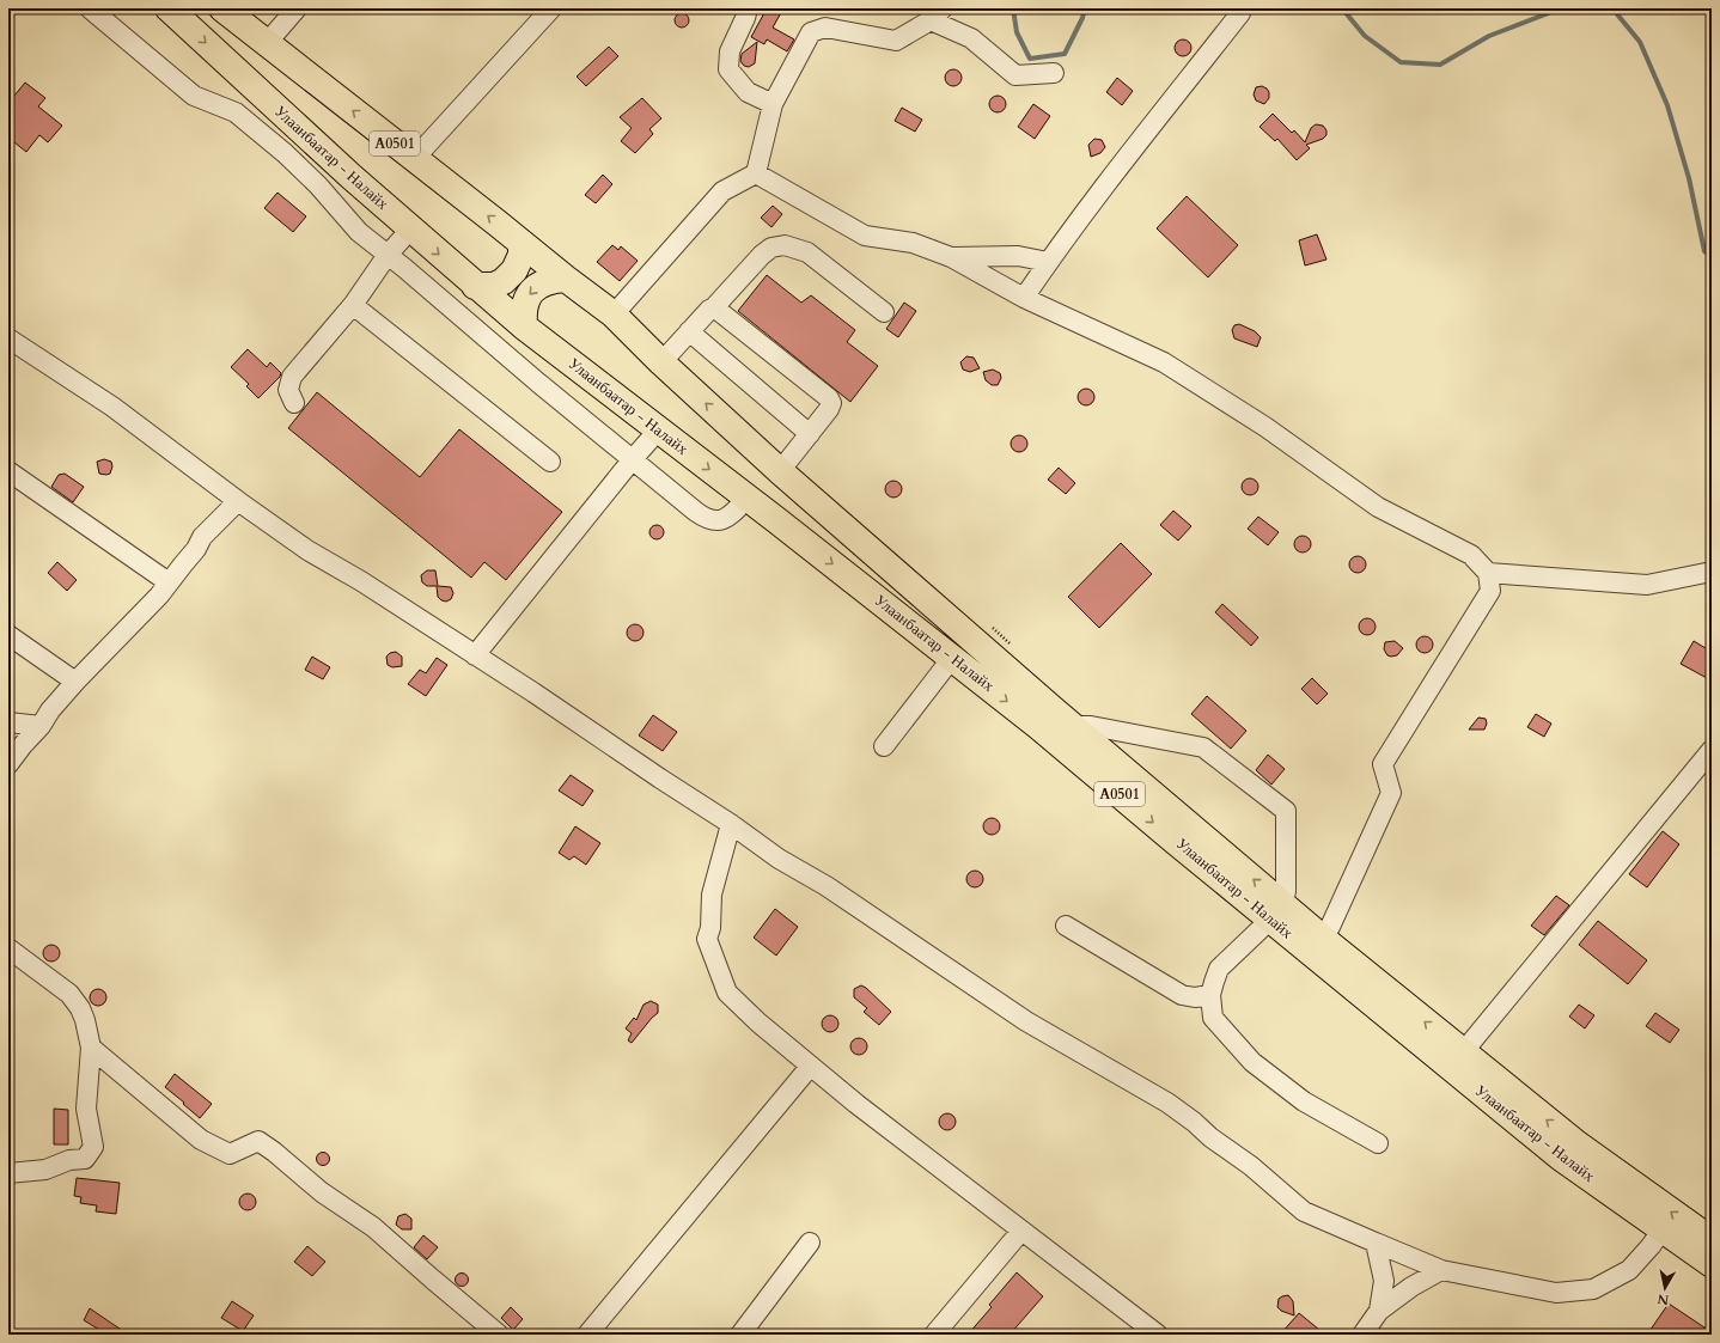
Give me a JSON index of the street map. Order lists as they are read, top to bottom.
{
  "streets": {
    "highway": ["A0501", "Улаанбаатар - Налайх"]
  },
  "north": "bottom"
}
